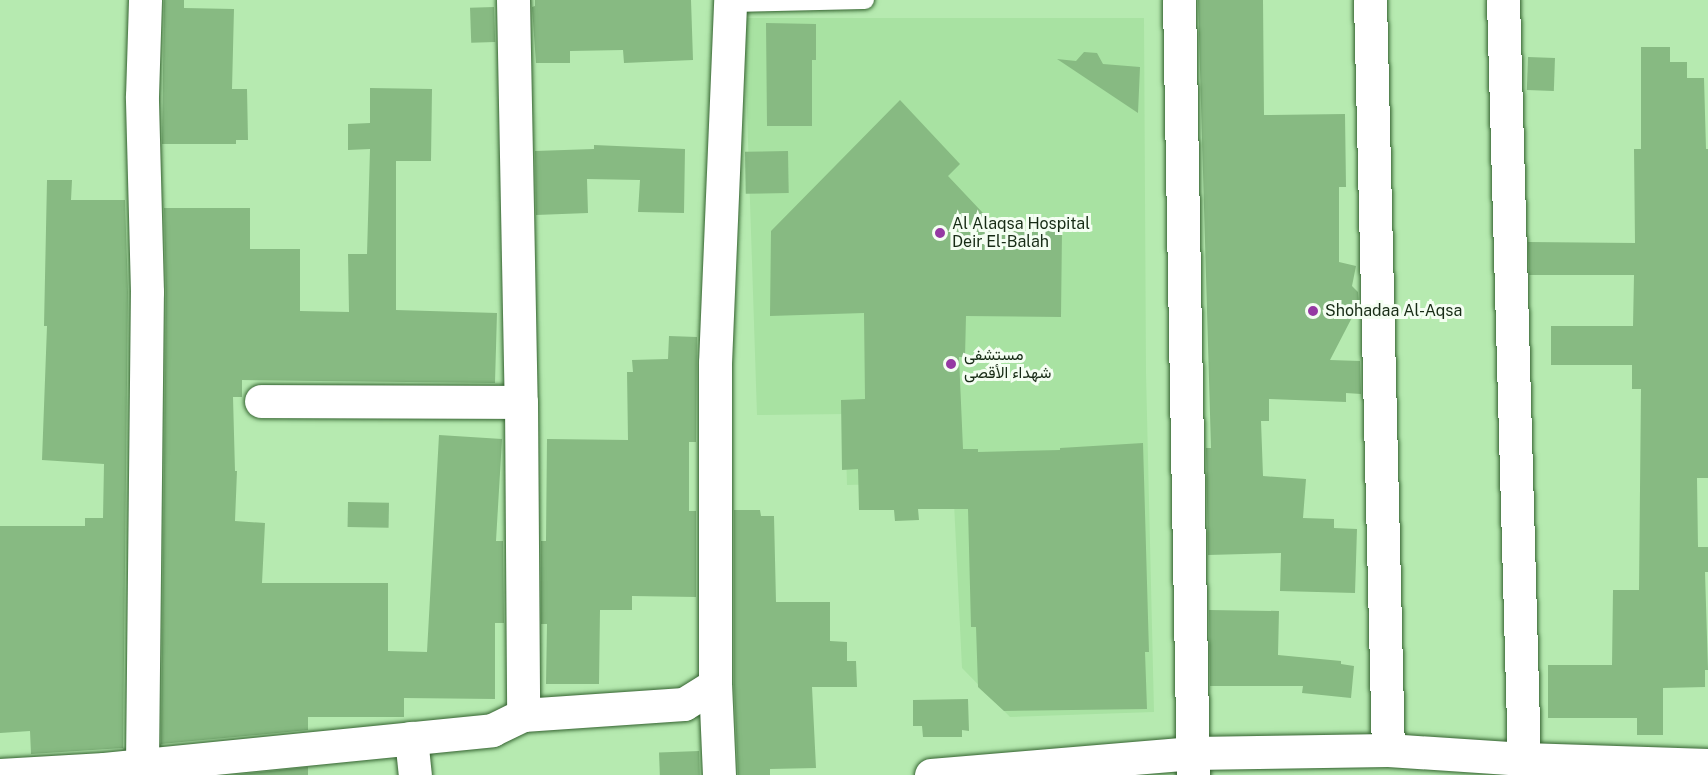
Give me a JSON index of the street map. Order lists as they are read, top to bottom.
{
  "places": ["Al Alaqsa Hospital Deir El-Balah", "Shohadaa Al-Aqsa", "مستشفى شهداء الأقصى"]
}
